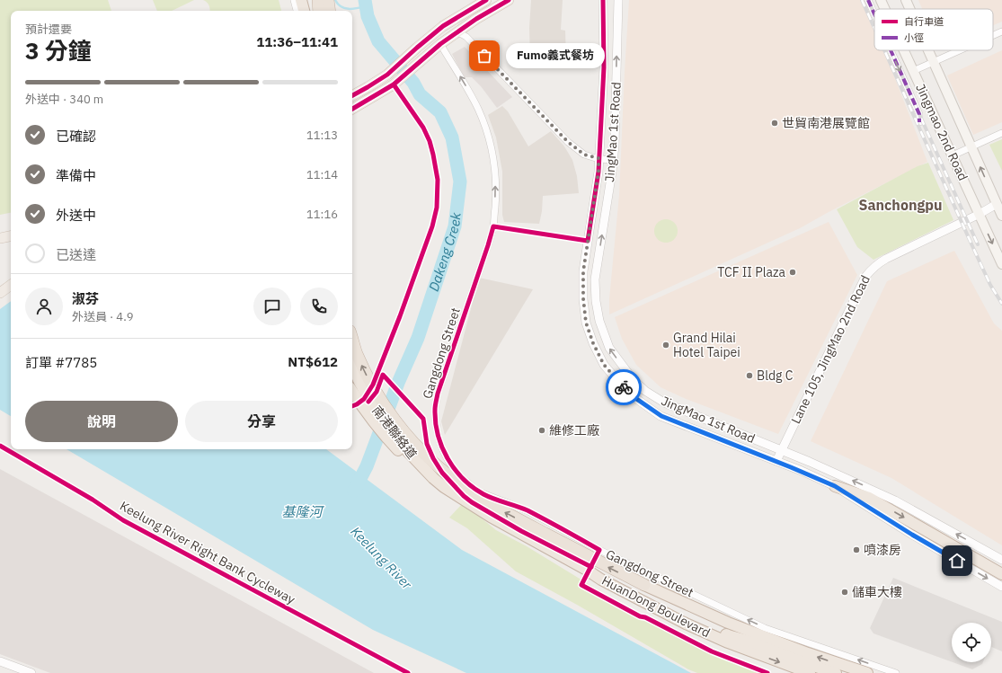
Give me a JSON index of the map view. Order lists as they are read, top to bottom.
{
  "streets": {
    "highway": ["南港聯絡道", "HuanDong Boulevard"],
    "main road": ["Jingmao 2nd Road"],
    "street": ["JingMao 1st Road", "Lane 105, JingMao 2nd Road", "Gangdong Street"],
    "cycle path": ["Keelung River Right Bank Cycleway"]
  },
  "crossings": [
    ["JingMao 1st Road", "Lane 105, JingMao 2nd Road"],
    ["Jingmao 2nd Road", "Lane 105, JingMao 2nd Road"],
    ["南港聯絡道", "HuanDong Boulevard"]
  ],
  "one_way": ["Gangdong Street"],
  "districts": ["Sanchongpu"],
  "water": ["Dakeng Creek", "基隆河", "Keelung River"],
  "places": [
    "Fumo義式餐坊",
    "世貿南港展覽館",
    "TCF II Plaza",
    "Grand Hilai Hotel Taipei",
    "Bldg C",
    "維修工廠",
    "噴漆房",
    "儲車大樓"
  ],
  "legend": ["自行車道", "小徑"],
  "page": {
    "heading": ["3 分鐘", "預計還要", "11:36–11:41"],
    "panel": [
      "淑芬",
      "外送員 · 4.9",
      "訂單 #7785",
      "NT$612"
    ],
    "bubble": "Fumo義式餐坊",
    "bar": "外送中 · 340 m",
    "list": [
      ["已確認", "11:13"],
      ["準備中", "11:14"],
      ["外送中", "11:16"],
      "已送達"
    ],
    "buttons": ["說明", "分享"]
  }
}
